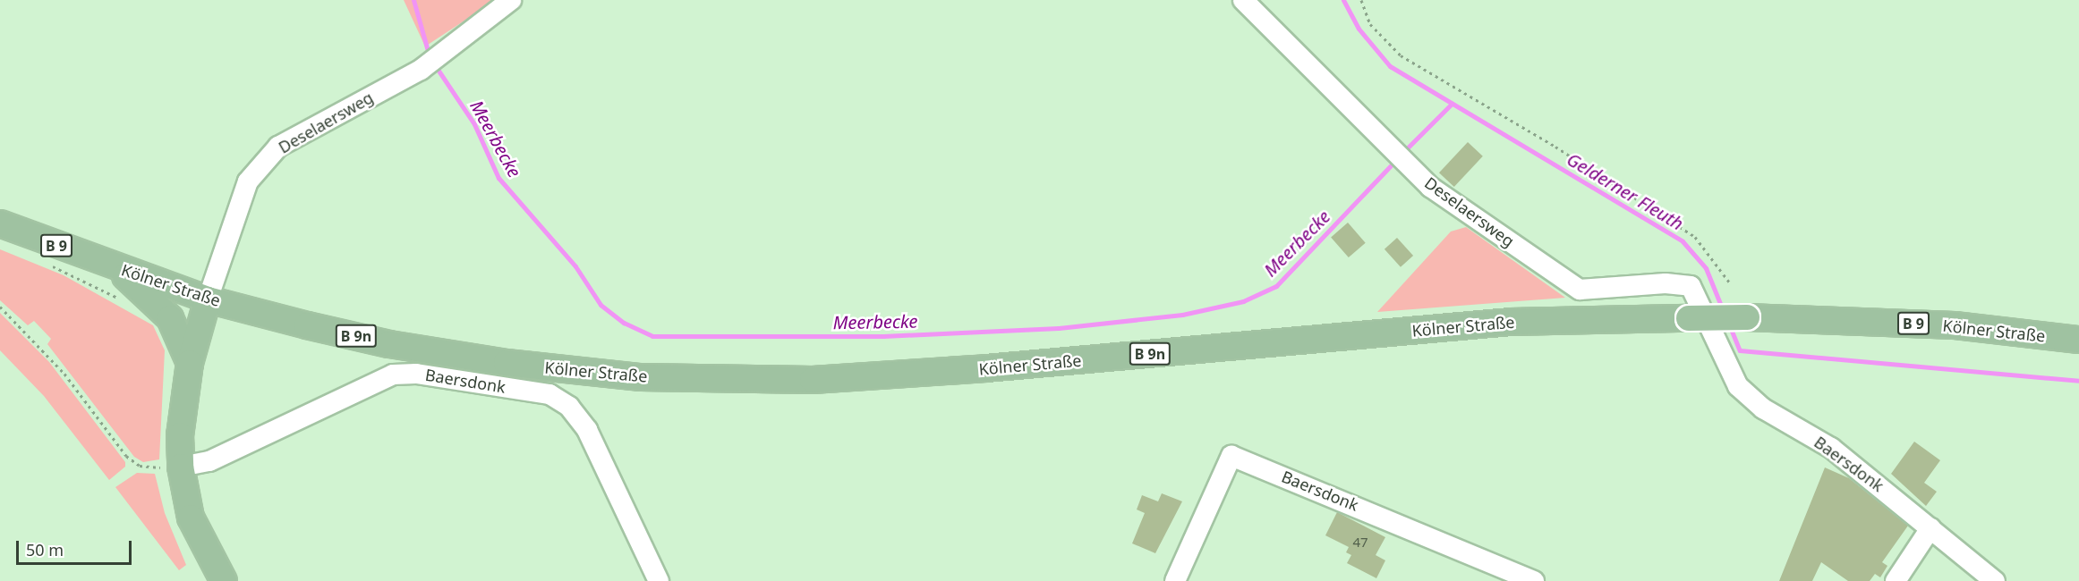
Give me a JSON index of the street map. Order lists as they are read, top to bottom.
{
  "streets": {
    "main road": ["B 9", "Kölner Straße", "B 9n"],
    "street": ["Deselaersweg", "Baersdonk"]
  },
  "crossings": [
    ["Deselaersweg", "Kölner Straße"],
    ["Deselaersweg", "Baersdonk"]
  ],
  "water": ["Meerbecke", "Gelderner Fleuth"],
  "house_numbers": ["47"],
  "scale_bar": "50 m"
}
